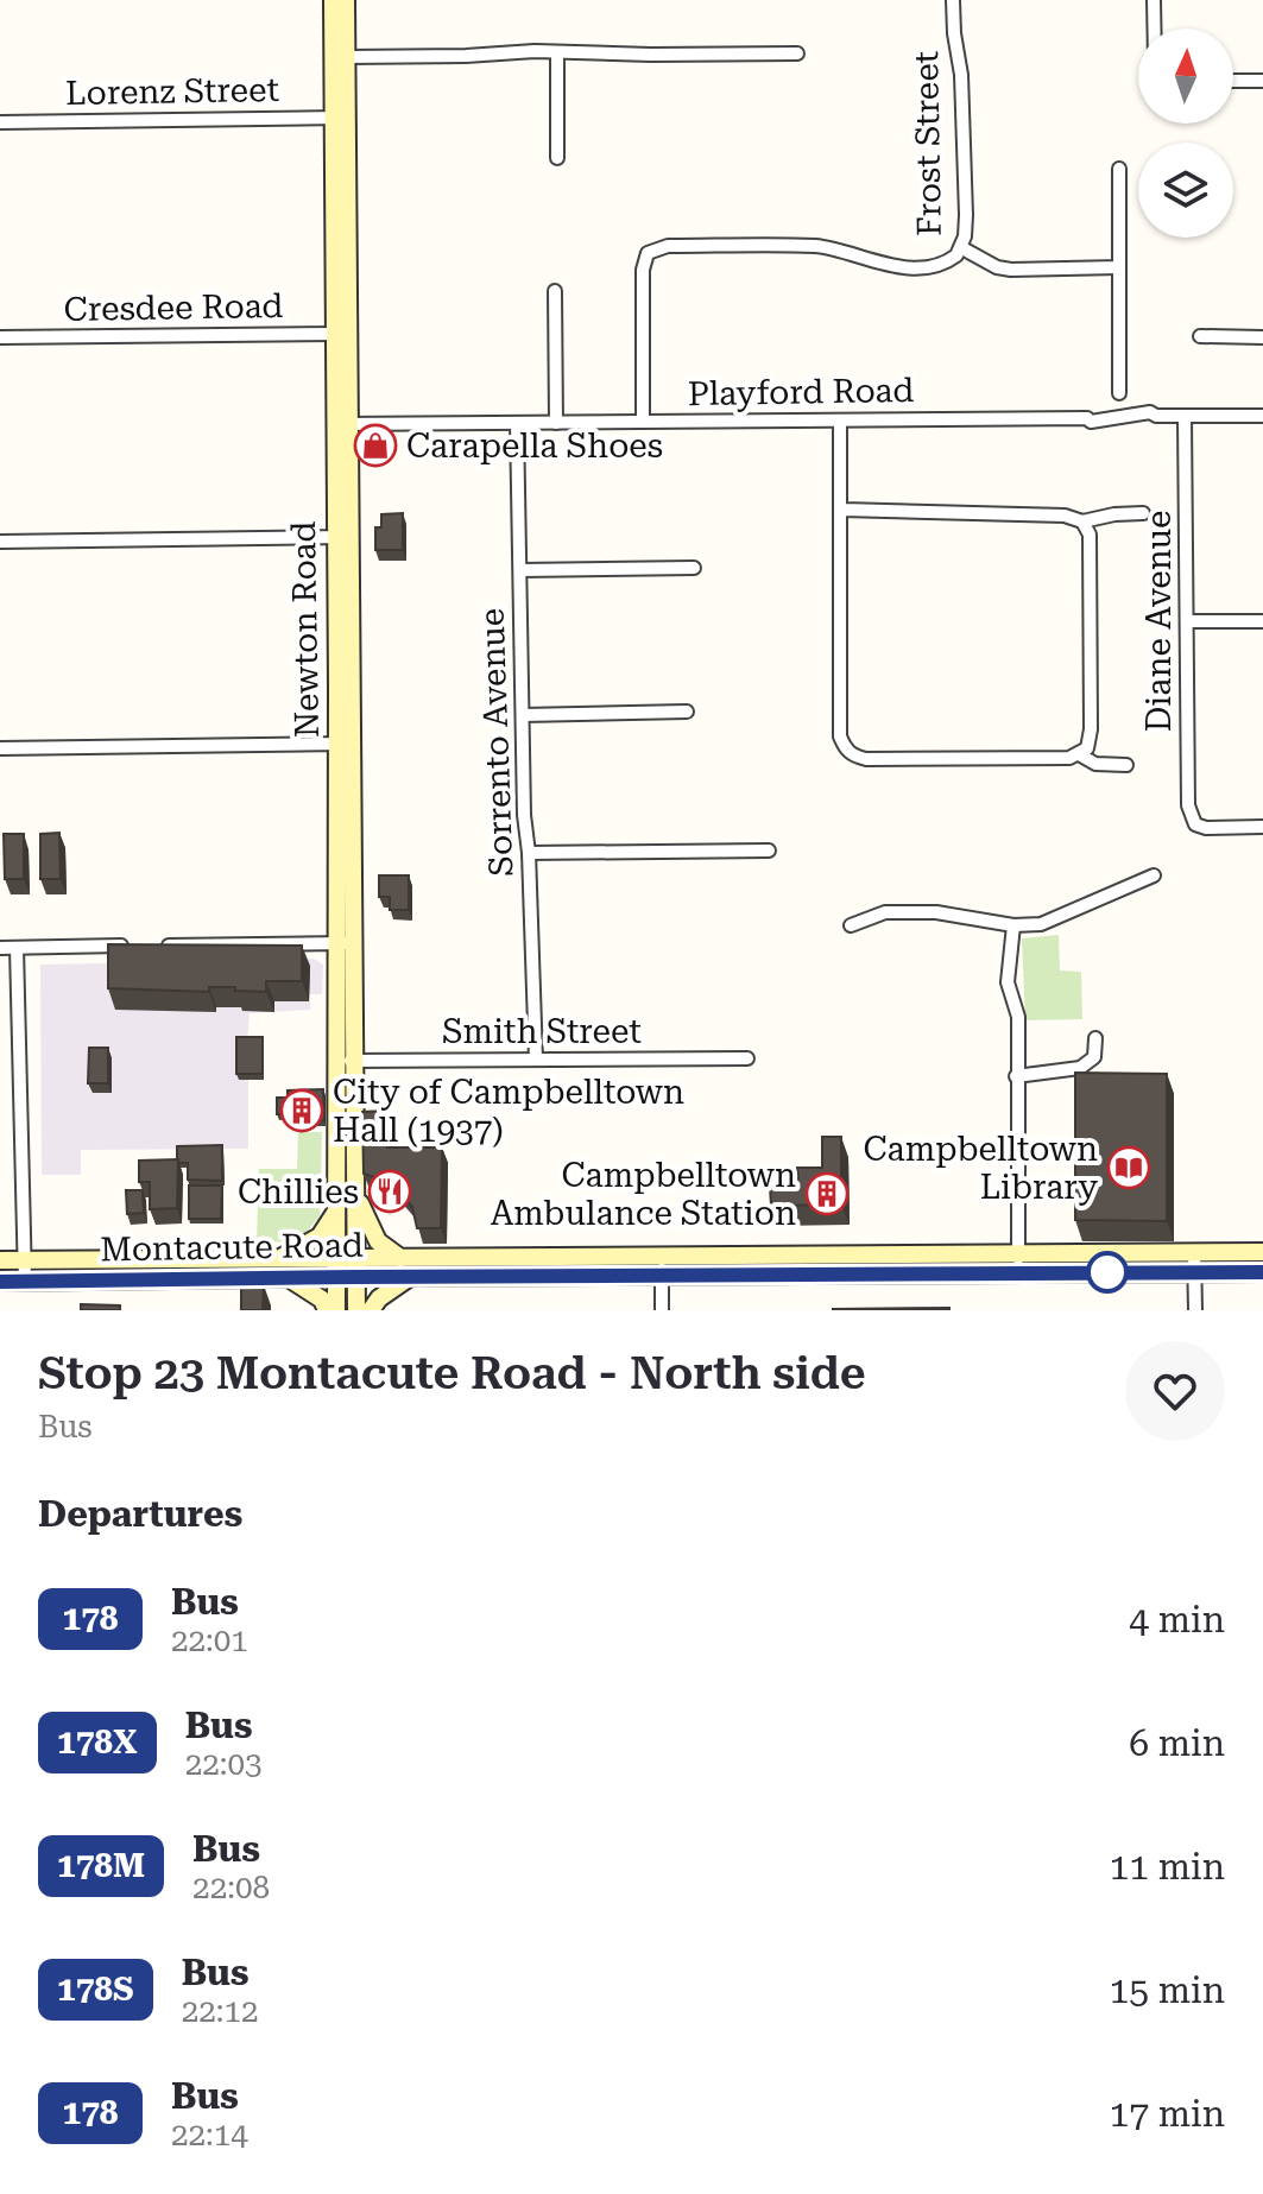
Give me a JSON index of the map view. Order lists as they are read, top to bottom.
{
  "streets": {
    "main road": ["Newton Road", "Montacute Road"],
    "street": [
      "Lorenz Street",
      "Frost Street",
      "Cresdee Road",
      "Playford Road",
      "Diane Avenue",
      "Sorrento Avenue",
      "Smith Street"
    ]
  },
  "crossings": [
    ["Lorenz Street", "Newton Road"],
    ["Frost Street", "Playford Road"],
    ["Cresdee Road", "Newton Road"],
    ["Playford Road", "Diane Avenue"],
    ["Playford Road", "Newton Road"],
    ["Playford Road", "Sorrento Avenue"],
    ["Newton Road", "Smith Street"],
    ["Newton Road", "Montacute Road"],
    ["Sorrento Avenue", "Smith Street"]
  ],
  "places": {
    "shop": ["Carapella Shoes"],
    "building": ["City of Campbelltown Hall (1937)", "Campbelltown Ambulance Station"],
    "library": ["Campbelltown Library"],
    "restaurant": ["Chillies"]
  },
  "lines": ["bus line 178"],
  "north": "top",
  "page": {
    "heading": [
      ["Stop 23 Montacute Road - North side", "Bus"],
      "Departures"
    ],
    "list": [
      {
        "mark": "178",
        "name": "Bus",
        "note": "22:01",
        "value": "4 min"
      },
      {
        "mark": "178X",
        "name": "Bus",
        "note": "22:03",
        "value": "6 min"
      },
      {
        "mark": "178M",
        "name": "Bus",
        "note": "22:08",
        "value": "11 min"
      },
      {
        "mark": "178S",
        "name": "Bus",
        "note": "22:12",
        "value": "15 min"
      },
      {
        "mark": "178",
        "name": "Bus",
        "note": "22:14",
        "value": "17 min"
      }
    ]
  }
}
